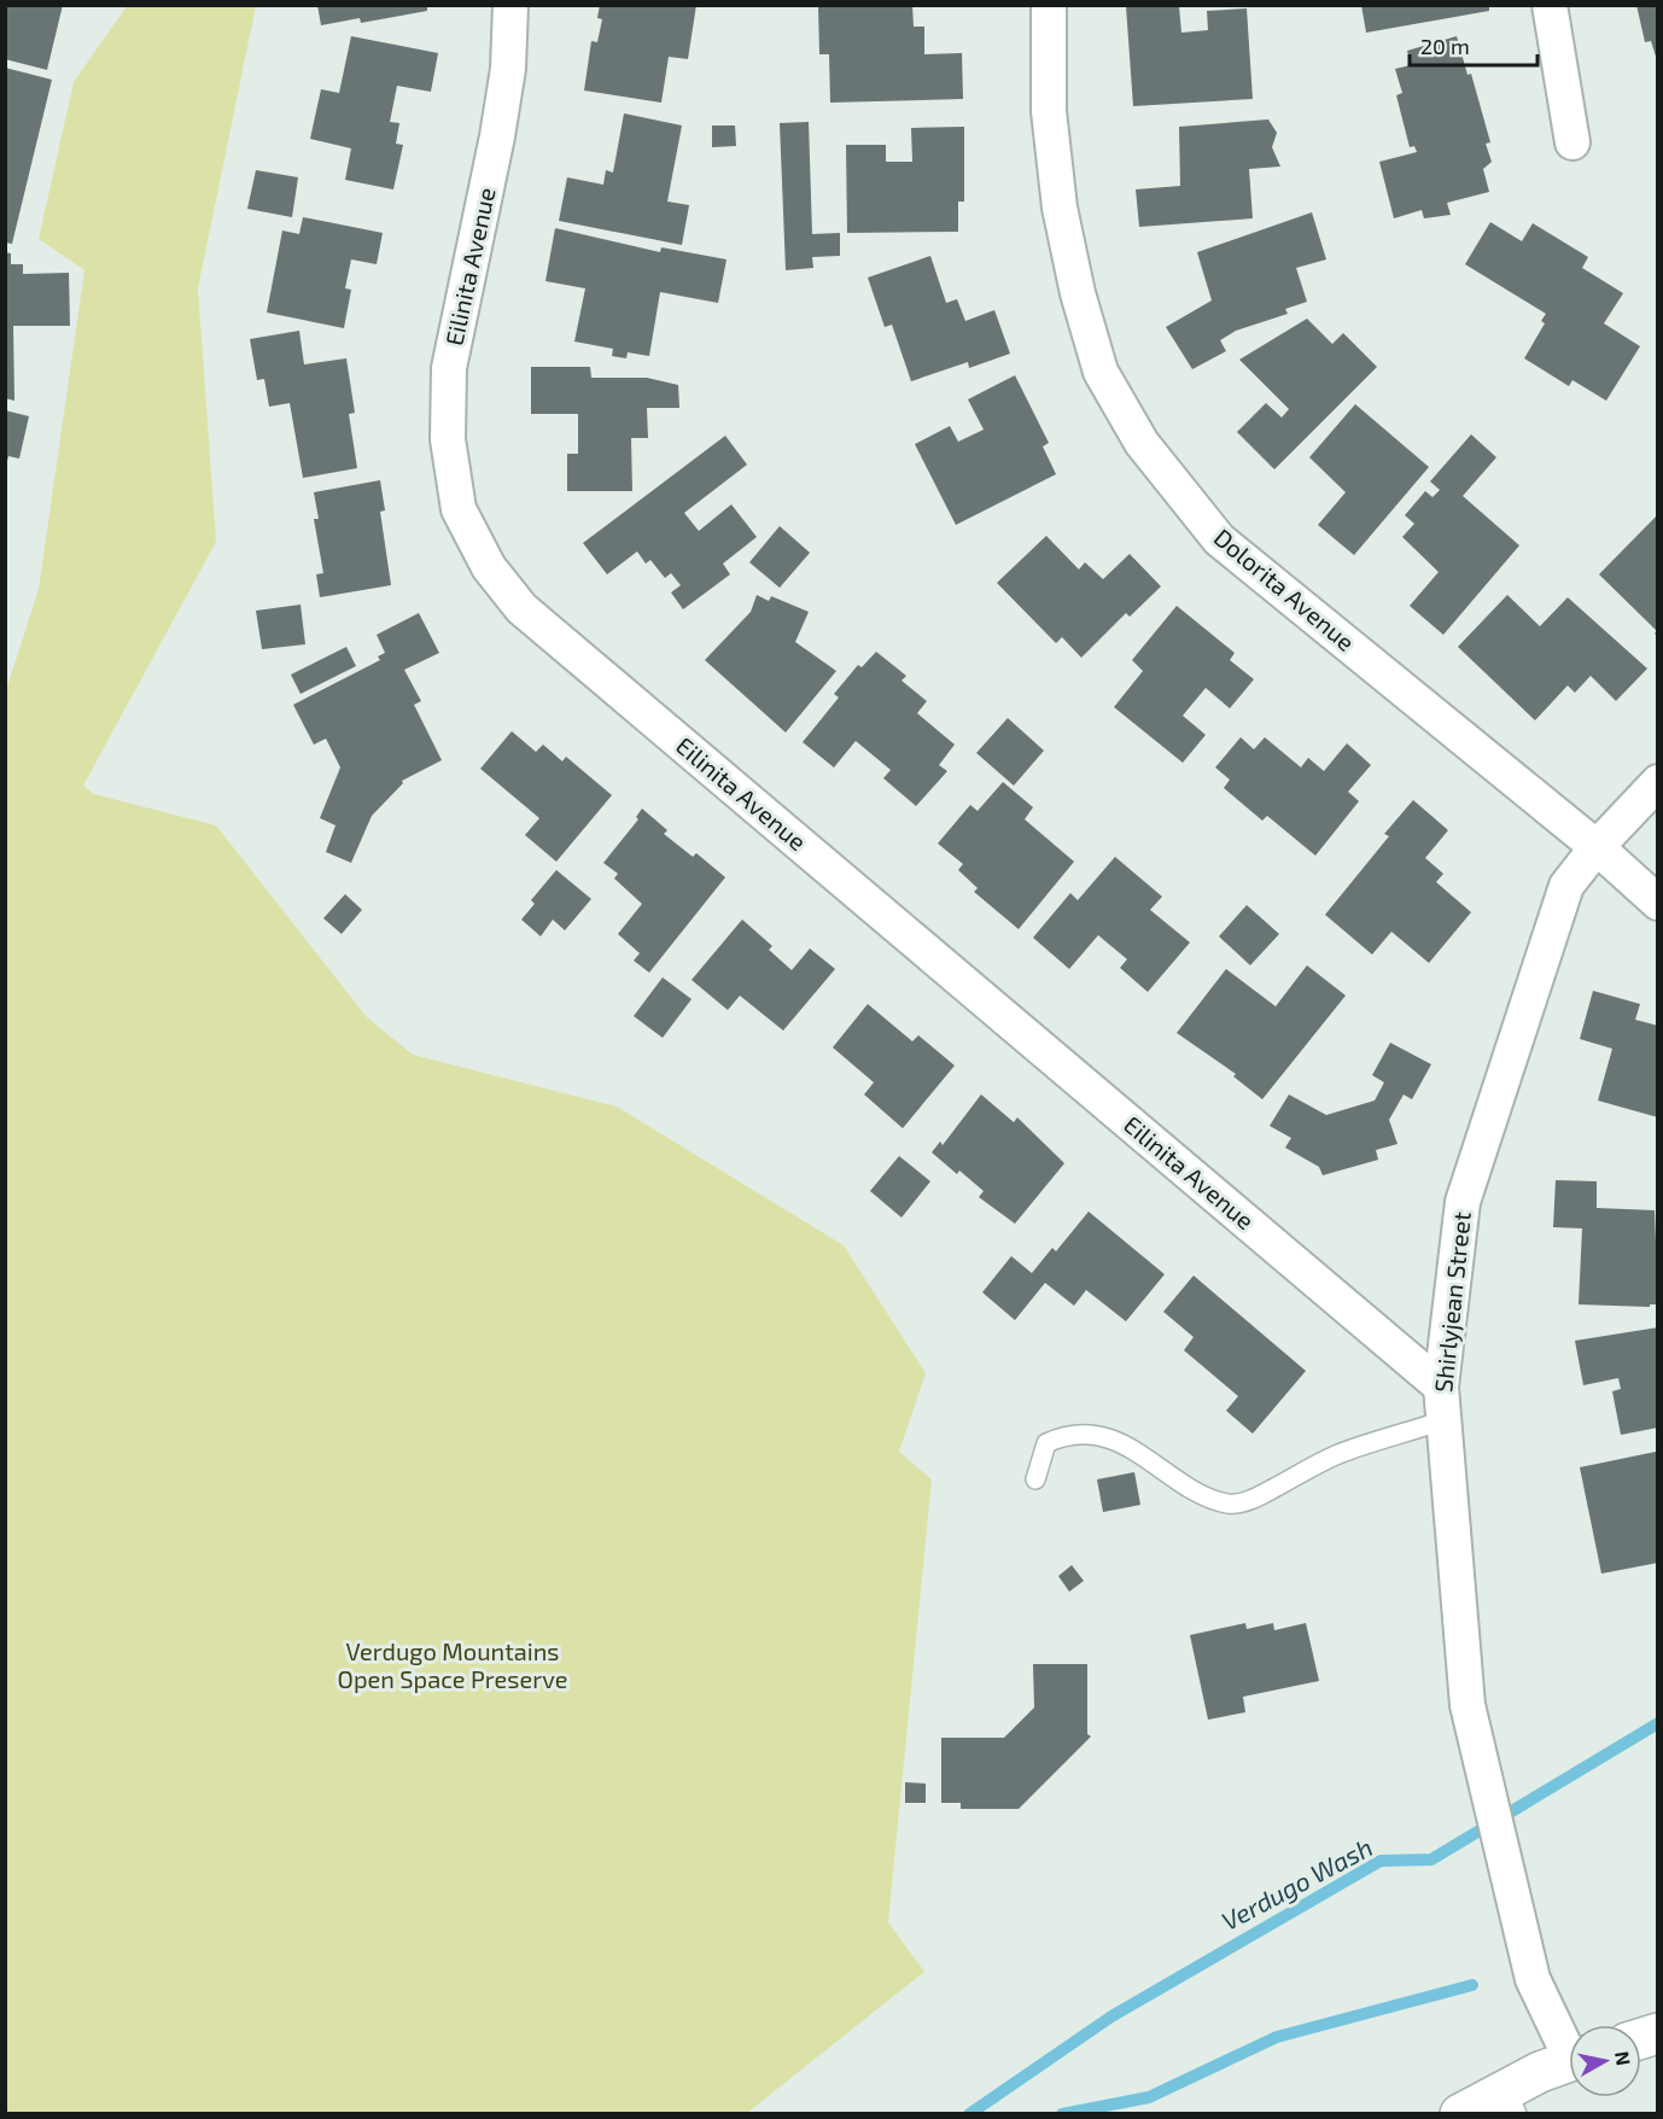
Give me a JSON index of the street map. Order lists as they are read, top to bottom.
{
  "streets": {
    "street": ["Eilinita Avenue", "Dolorita Avenue", "Shirlyjean Street"]
  },
  "crossings": [
    ["Eilinita Avenue", "Shirlyjean Street"],
    ["Dolorita Avenue", "Shirlyjean Street"]
  ],
  "water": ["Verdugo Wash"],
  "parks": ["Verdugo Mountains Open Space Preserve"],
  "scale_bar": "20 m",
  "north": "right"
}
